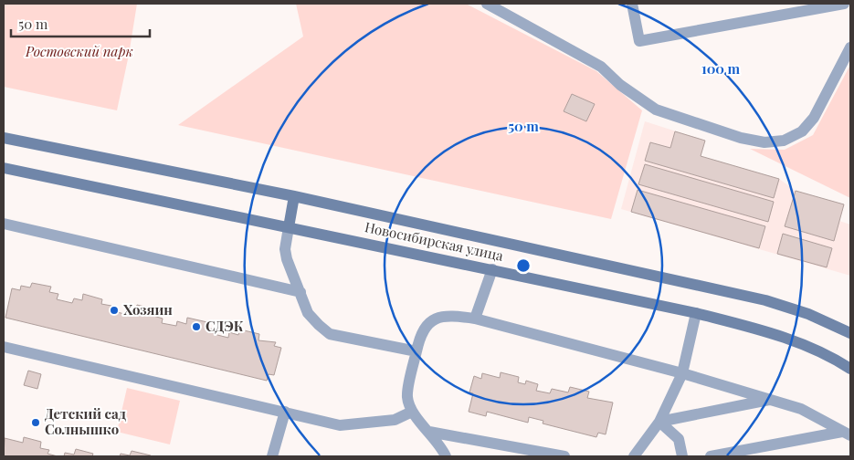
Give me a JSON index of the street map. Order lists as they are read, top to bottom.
{
  "streets": {
    "main road": ["Новосибирская улица"]
  },
  "parks": ["Ростовский парк"],
  "places": ["Хозяин", "СДЭК", "Детский сад Солнышко"],
  "scale_bar": "50 m",
  "rings": ["100 m", "50 m"]
}
